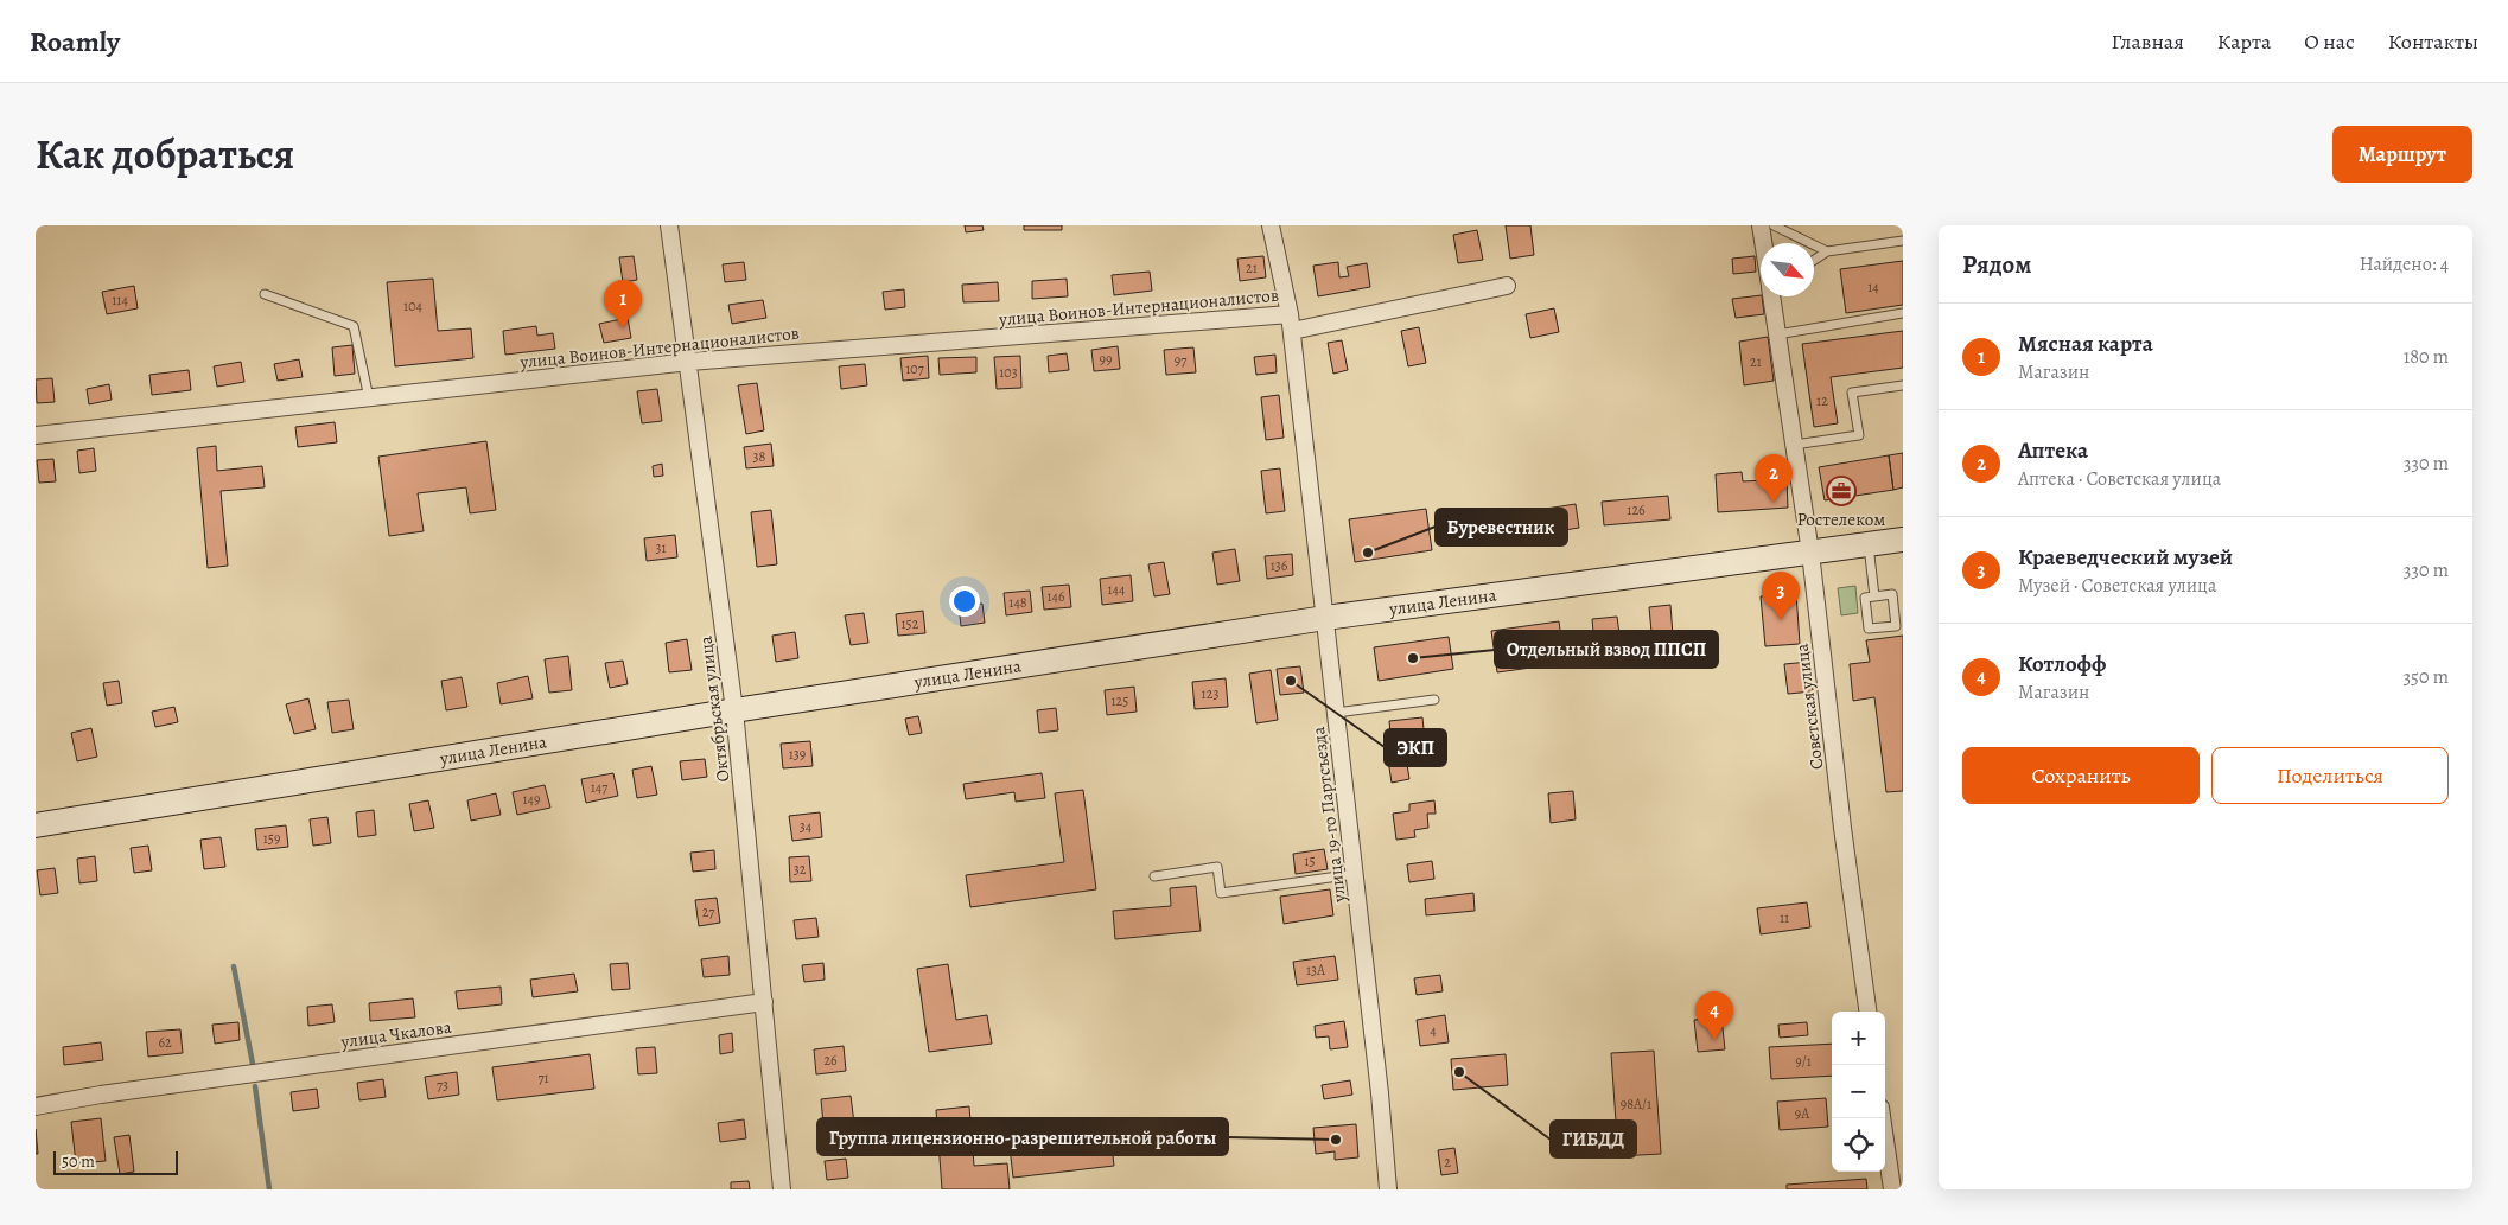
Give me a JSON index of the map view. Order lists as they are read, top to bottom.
{
  "streets": {
    "main road": ["улица Ленина"],
    "street": [
      "улица Воинов-Интернационалистов",
      "Советская улица",
      "Октябрьская улица",
      "улица 19-го Партсъезда",
      "улица Чкалова"
    ]
  },
  "crossings": [
    ["улица Воинов-Интернационалистов", "Октябрьская улица"],
    ["улица Воинов-Интернационалистов", "улица 19-го Партсъезда"],
    ["улица Ленина", "Советская улица"],
    ["улица Ленина", "Октябрьская улица"],
    ["улица Ленина", "улица 19-го Партсъезда"],
    ["Октябрьская улица", "улица Чкалова"]
  ],
  "places": {
    "office": ["Ростелеком"],
    "other": [
      "Буревестник",
      "Отдельный взвод ППСП",
      "ЭКП",
      "ГИБДД",
      "Группа лицензионно-разрешительной работы"
    ]
  },
  "house_numbers": [
    "21",
    "14",
    "114",
    "104",
    "99",
    "97",
    "21",
    "107",
    "103",
    "12",
    "38",
    "126",
    "31",
    "136",
    "144",
    "146",
    "148",
    "152",
    "123",
    "125",
    "139",
    "147",
    "149",
    "34",
    "159",
    "15",
    "32",
    "27",
    "11",
    "13А",
    "4",
    "62",
    "26",
    "9/1",
    "71",
    "73",
    "98А/1",
    "9А",
    "2"
  ],
  "scale_bar": "50 m",
  "north": "bottom right",
  "page": {
    "header": "Roamly",
    "nav": [
      "Главная",
      "Карта",
      "О нас",
      "Контакты"
    ],
    "title": "Как добраться",
    "buttons": [
      "Маршрут",
      ["Сохранить", "Поделиться"]
    ],
    "heading": ["Рядом", "Найдено: 4"],
    "pins": [
      "1",
      "2",
      "3",
      "4"
    ],
    "list": [
      {
        "mark": "1",
        "name": "Мясная карта",
        "note": "Магазин",
        "value": "180 m"
      },
      {
        "mark": "2",
        "name": "Аптека",
        "note": "Аптека · Советская улица",
        "value": "330 m"
      },
      {
        "mark": "3",
        "name": "Краеведческий музей",
        "note": "Музей · Советская улица",
        "value": "330 m"
      },
      {
        "mark": "4",
        "name": "Котлофф",
        "note": "Магазин",
        "value": "350 m"
      }
    ],
    "map_buttons": ["+", "−"],
    "scale": "50 m"
  }
}
